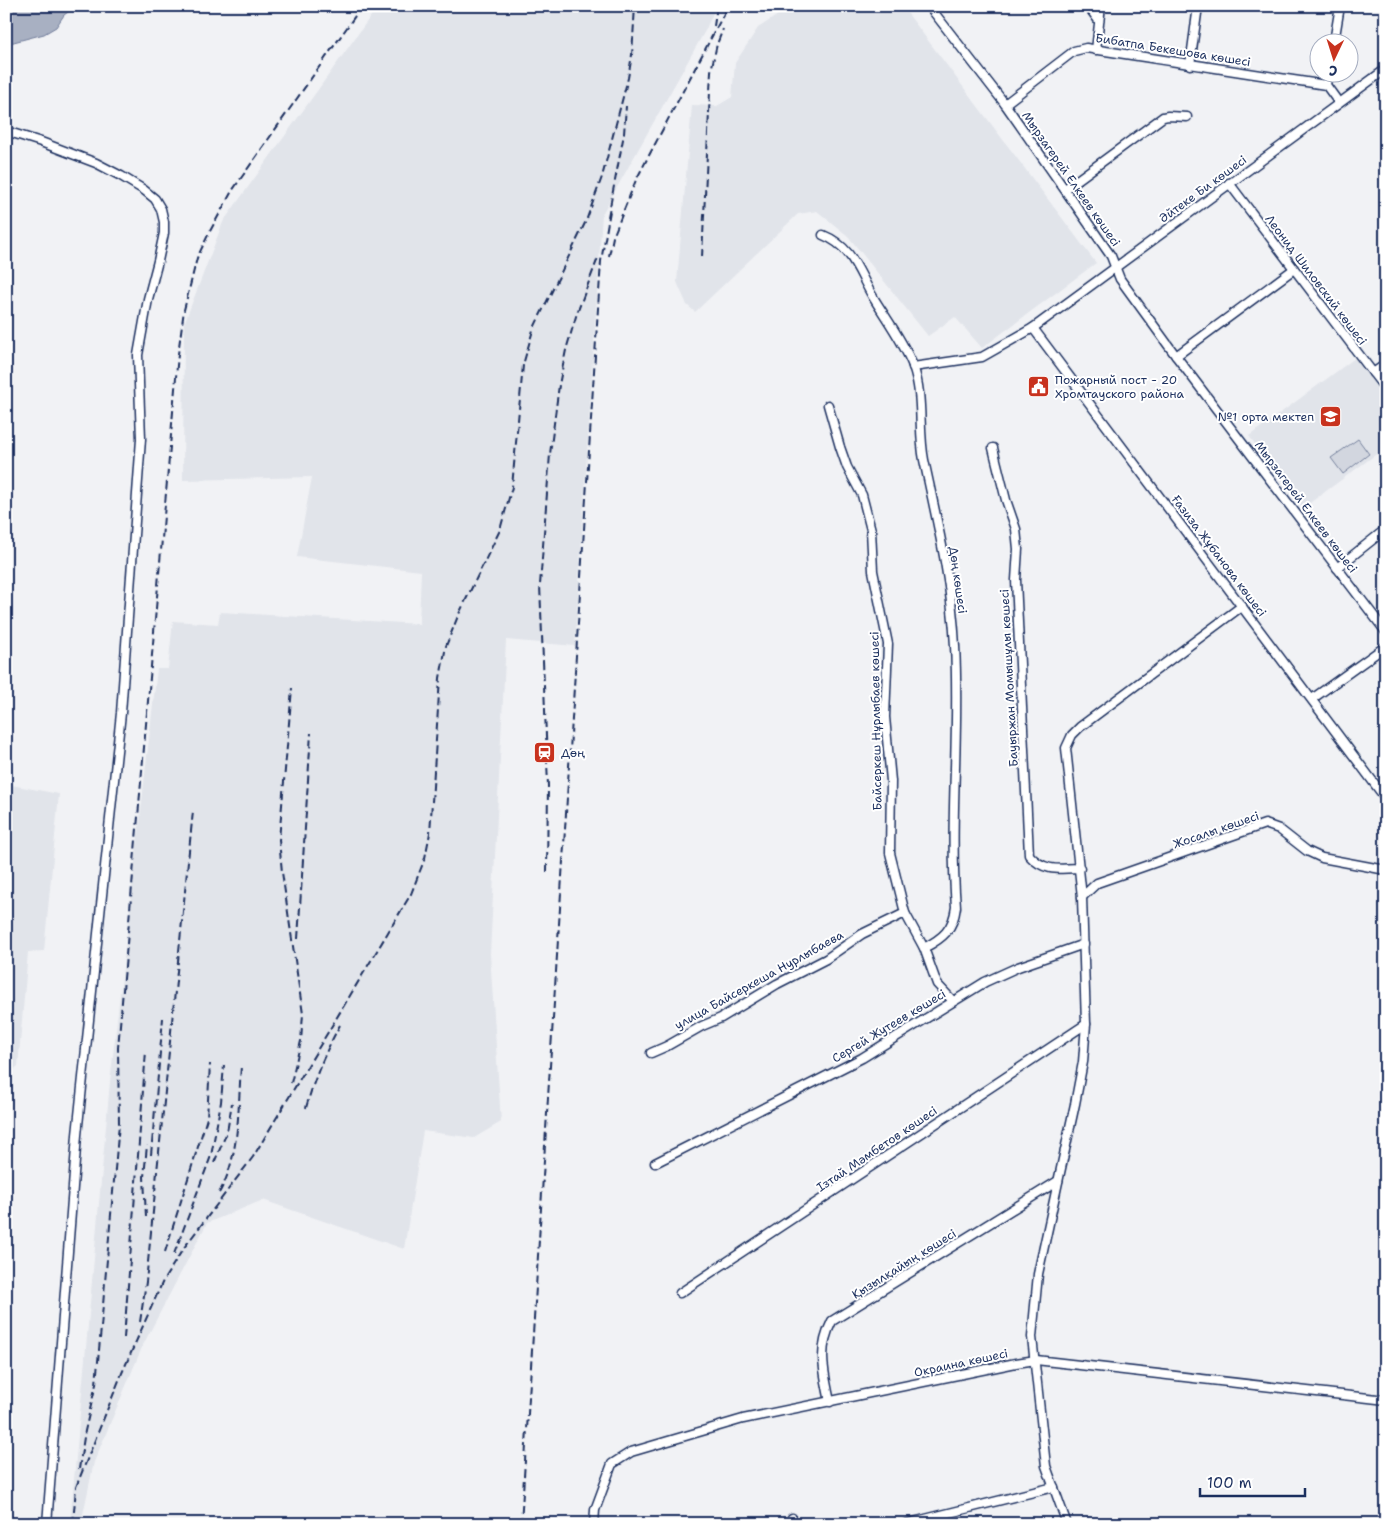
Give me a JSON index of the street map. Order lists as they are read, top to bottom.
{
  "streets": {
    "street": [
      "Бибатпа Бекешова көшесі",
      "Мырзагерей Елкеев көшесі",
      "Әйтеке Би көшесі",
      "Леонид Шиловский көшесі",
      "Ғазиза Жұбанова көшесі",
      "Дөң көшесі",
      "Бауыржан Момышұлы көшесі",
      "Байсеркеш Нұрлыбаев көшесі",
      "Жосалы көшесі",
      "улица Байсеркеша Нурлыбаева",
      "Сергей Жутеев көшесі",
      "Ізтай Мәмбетов көшесі",
      "Қызылқайың көшесі",
      "Окраина көшесі"
    ]
  },
  "crossings": [
    ["Бибатпа Бекешова көшесі", "Мырзагерей Елкеев көшесі"],
    ["Мырзагерей Елкеев көшесі", "Әйтеке Би көшесі"],
    ["Әйтеке Би көшесі", "Леонид Шиловский көшесі"],
    ["Әйтеке Би көшесі", "Ғазиза Жұбанова көшесі"],
    ["Әйтеке Би көшесі", "Дөң көшесі"],
    ["Дөң көшесі", "Байсеркеш Нұрлыбаев көшесі"],
    ["Байсеркеш Нұрлыбаев көшесі", "улица Байсеркеша Нурлыбаева"],
    ["Байсеркеш Нұрлыбаев көшесі", "Сергей Жутеев көшесі"],
    ["Қызылқайың көшесі", "Окраина көшесі"]
  ],
  "places": {
    "public building": ["Пожарный пост - 20 Хромтауского района"],
    "school or university": ["№1 орта мектеп"],
    "station": ["Дөң"]
  },
  "scale_bar": "100 m",
  "north": "bottom"
}
